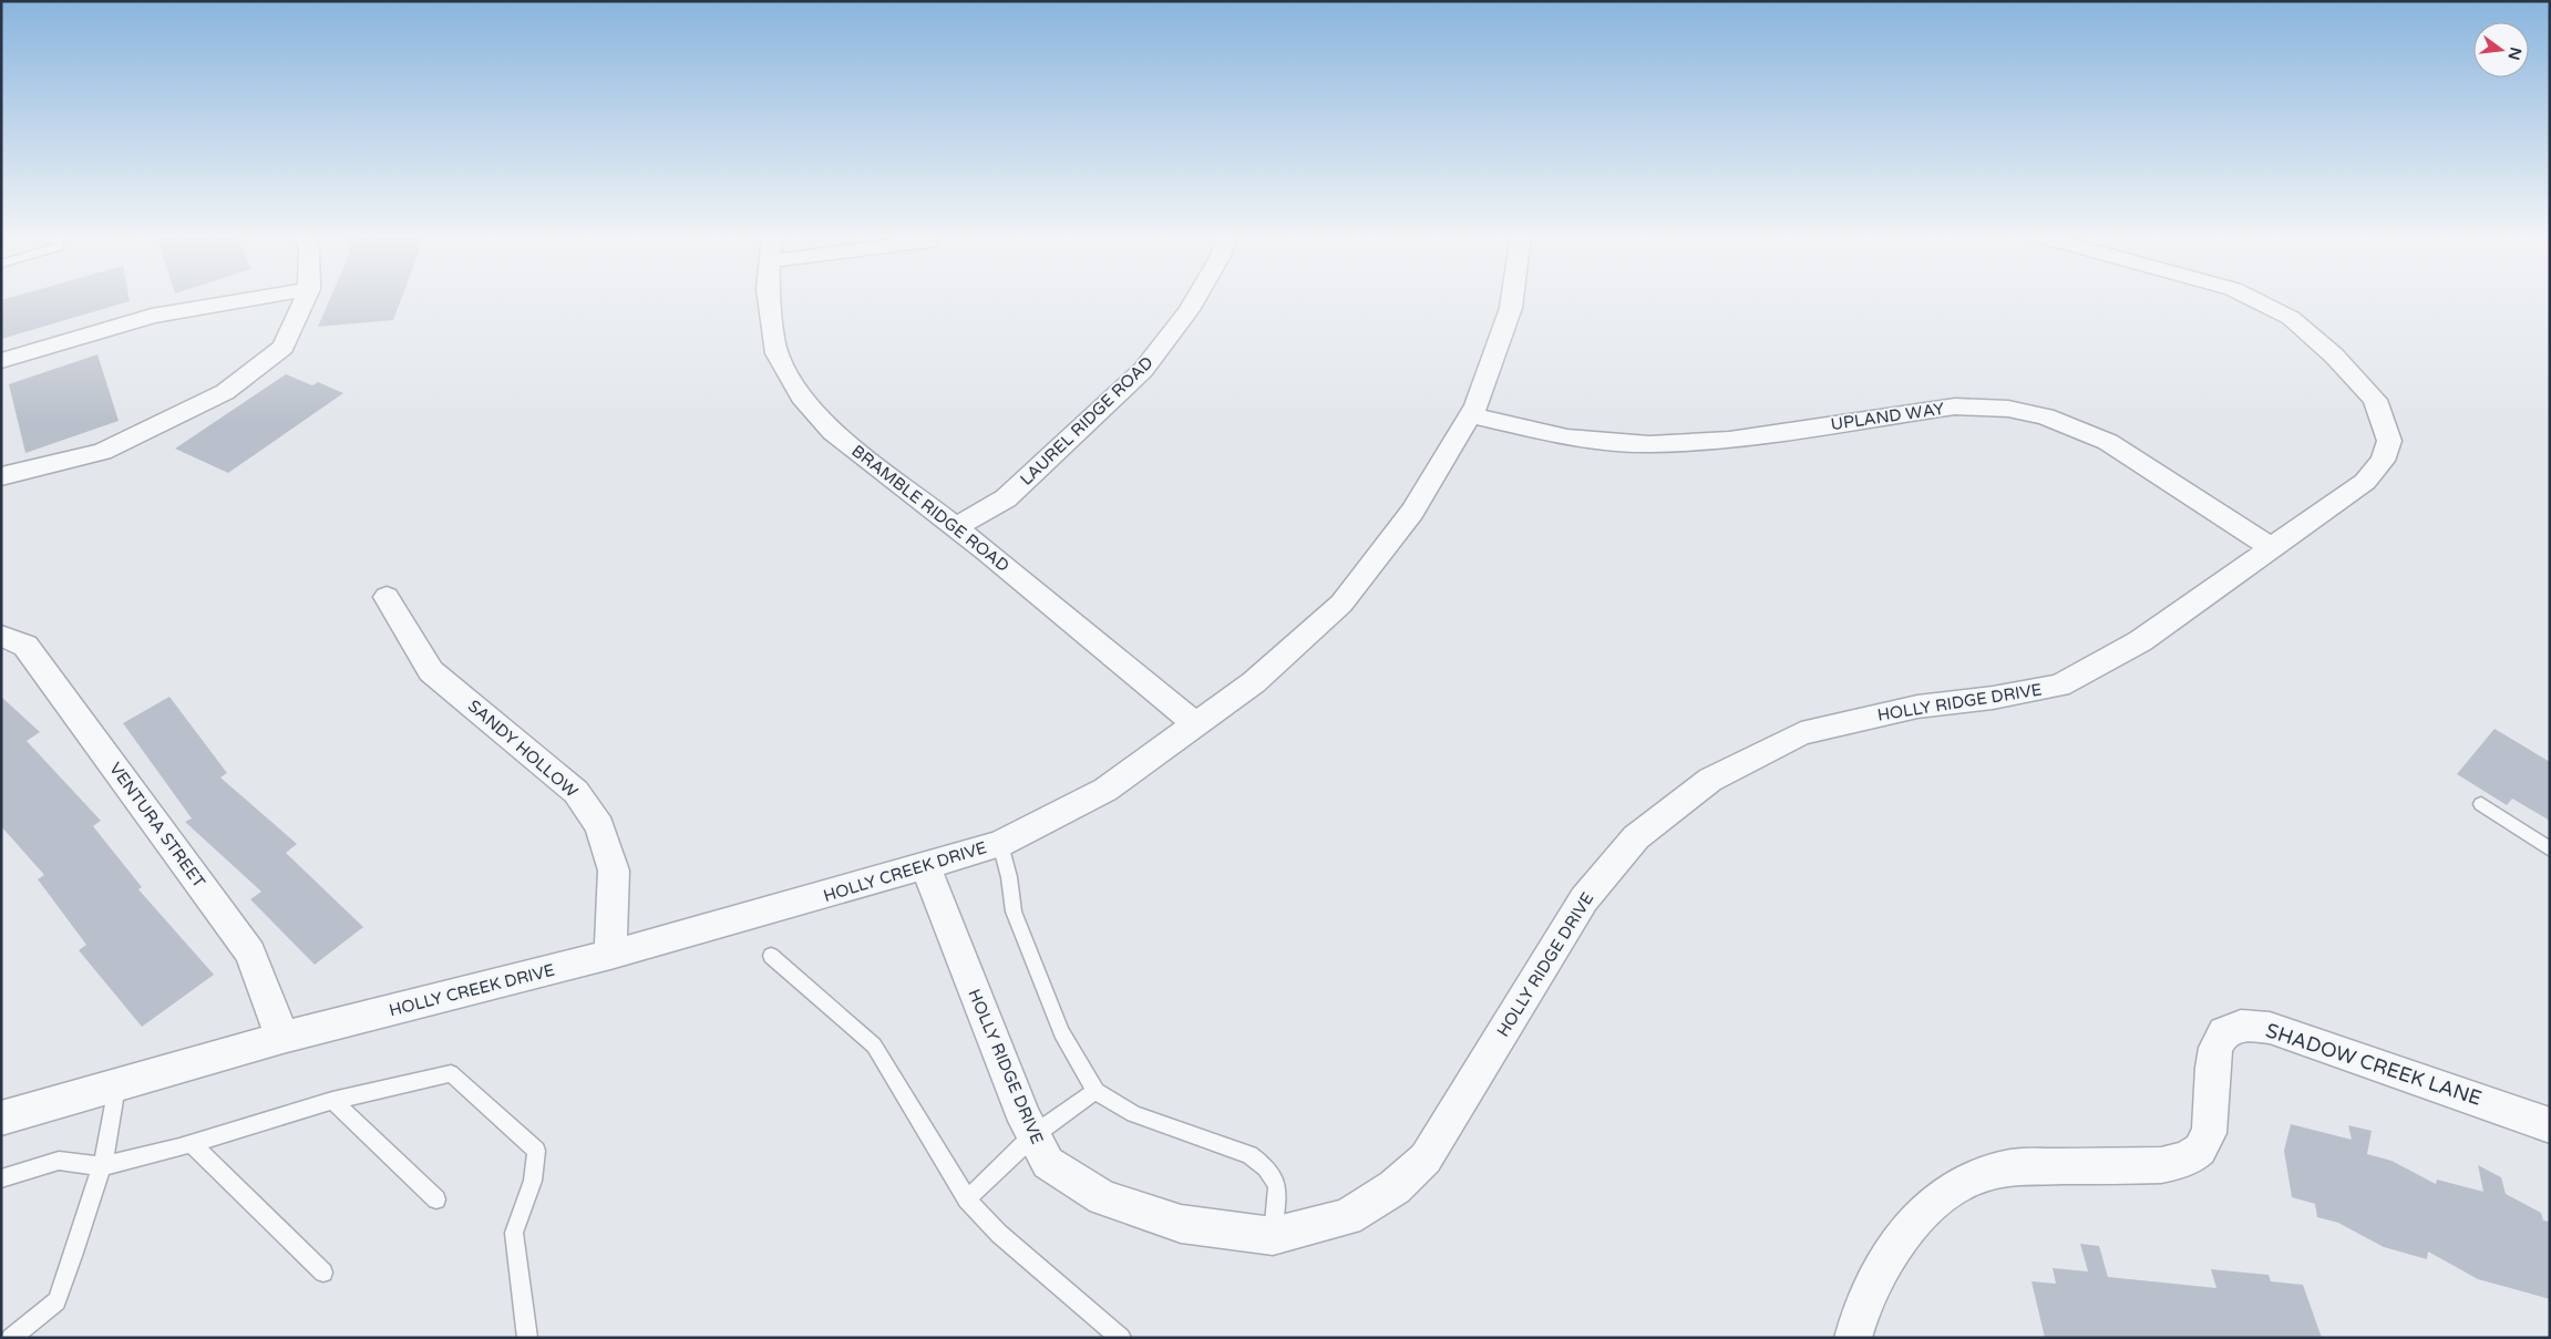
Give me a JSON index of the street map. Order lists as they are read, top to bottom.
{
  "streets": {
    "street": [
      "UPLAND WAY",
      "LAUREL RIDGE ROAD",
      "BRAMBLE RIDGE ROAD",
      "HOLLY RIDGE DRIVE",
      "SANDY HOLLOW",
      "VENTURA STREET",
      "HOLLY CREEK DRIVE",
      "SHADOW CREEK LANE"
    ]
  },
  "crossings": [
    ["UPLAND WAY", "HOLLY RIDGE DRIVE"],
    ["UPLAND WAY", "HOLLY CREEK DRIVE"],
    ["LAUREL RIDGE ROAD", "BRAMBLE RIDGE ROAD"],
    ["BRAMBLE RIDGE ROAD", "HOLLY CREEK DRIVE"],
    ["HOLLY RIDGE DRIVE", "HOLLY CREEK DRIVE"],
    ["SANDY HOLLOW", "HOLLY CREEK DRIVE"],
    ["VENTURA STREET", "HOLLY CREEK DRIVE"]
  ],
  "north": "right"
}
